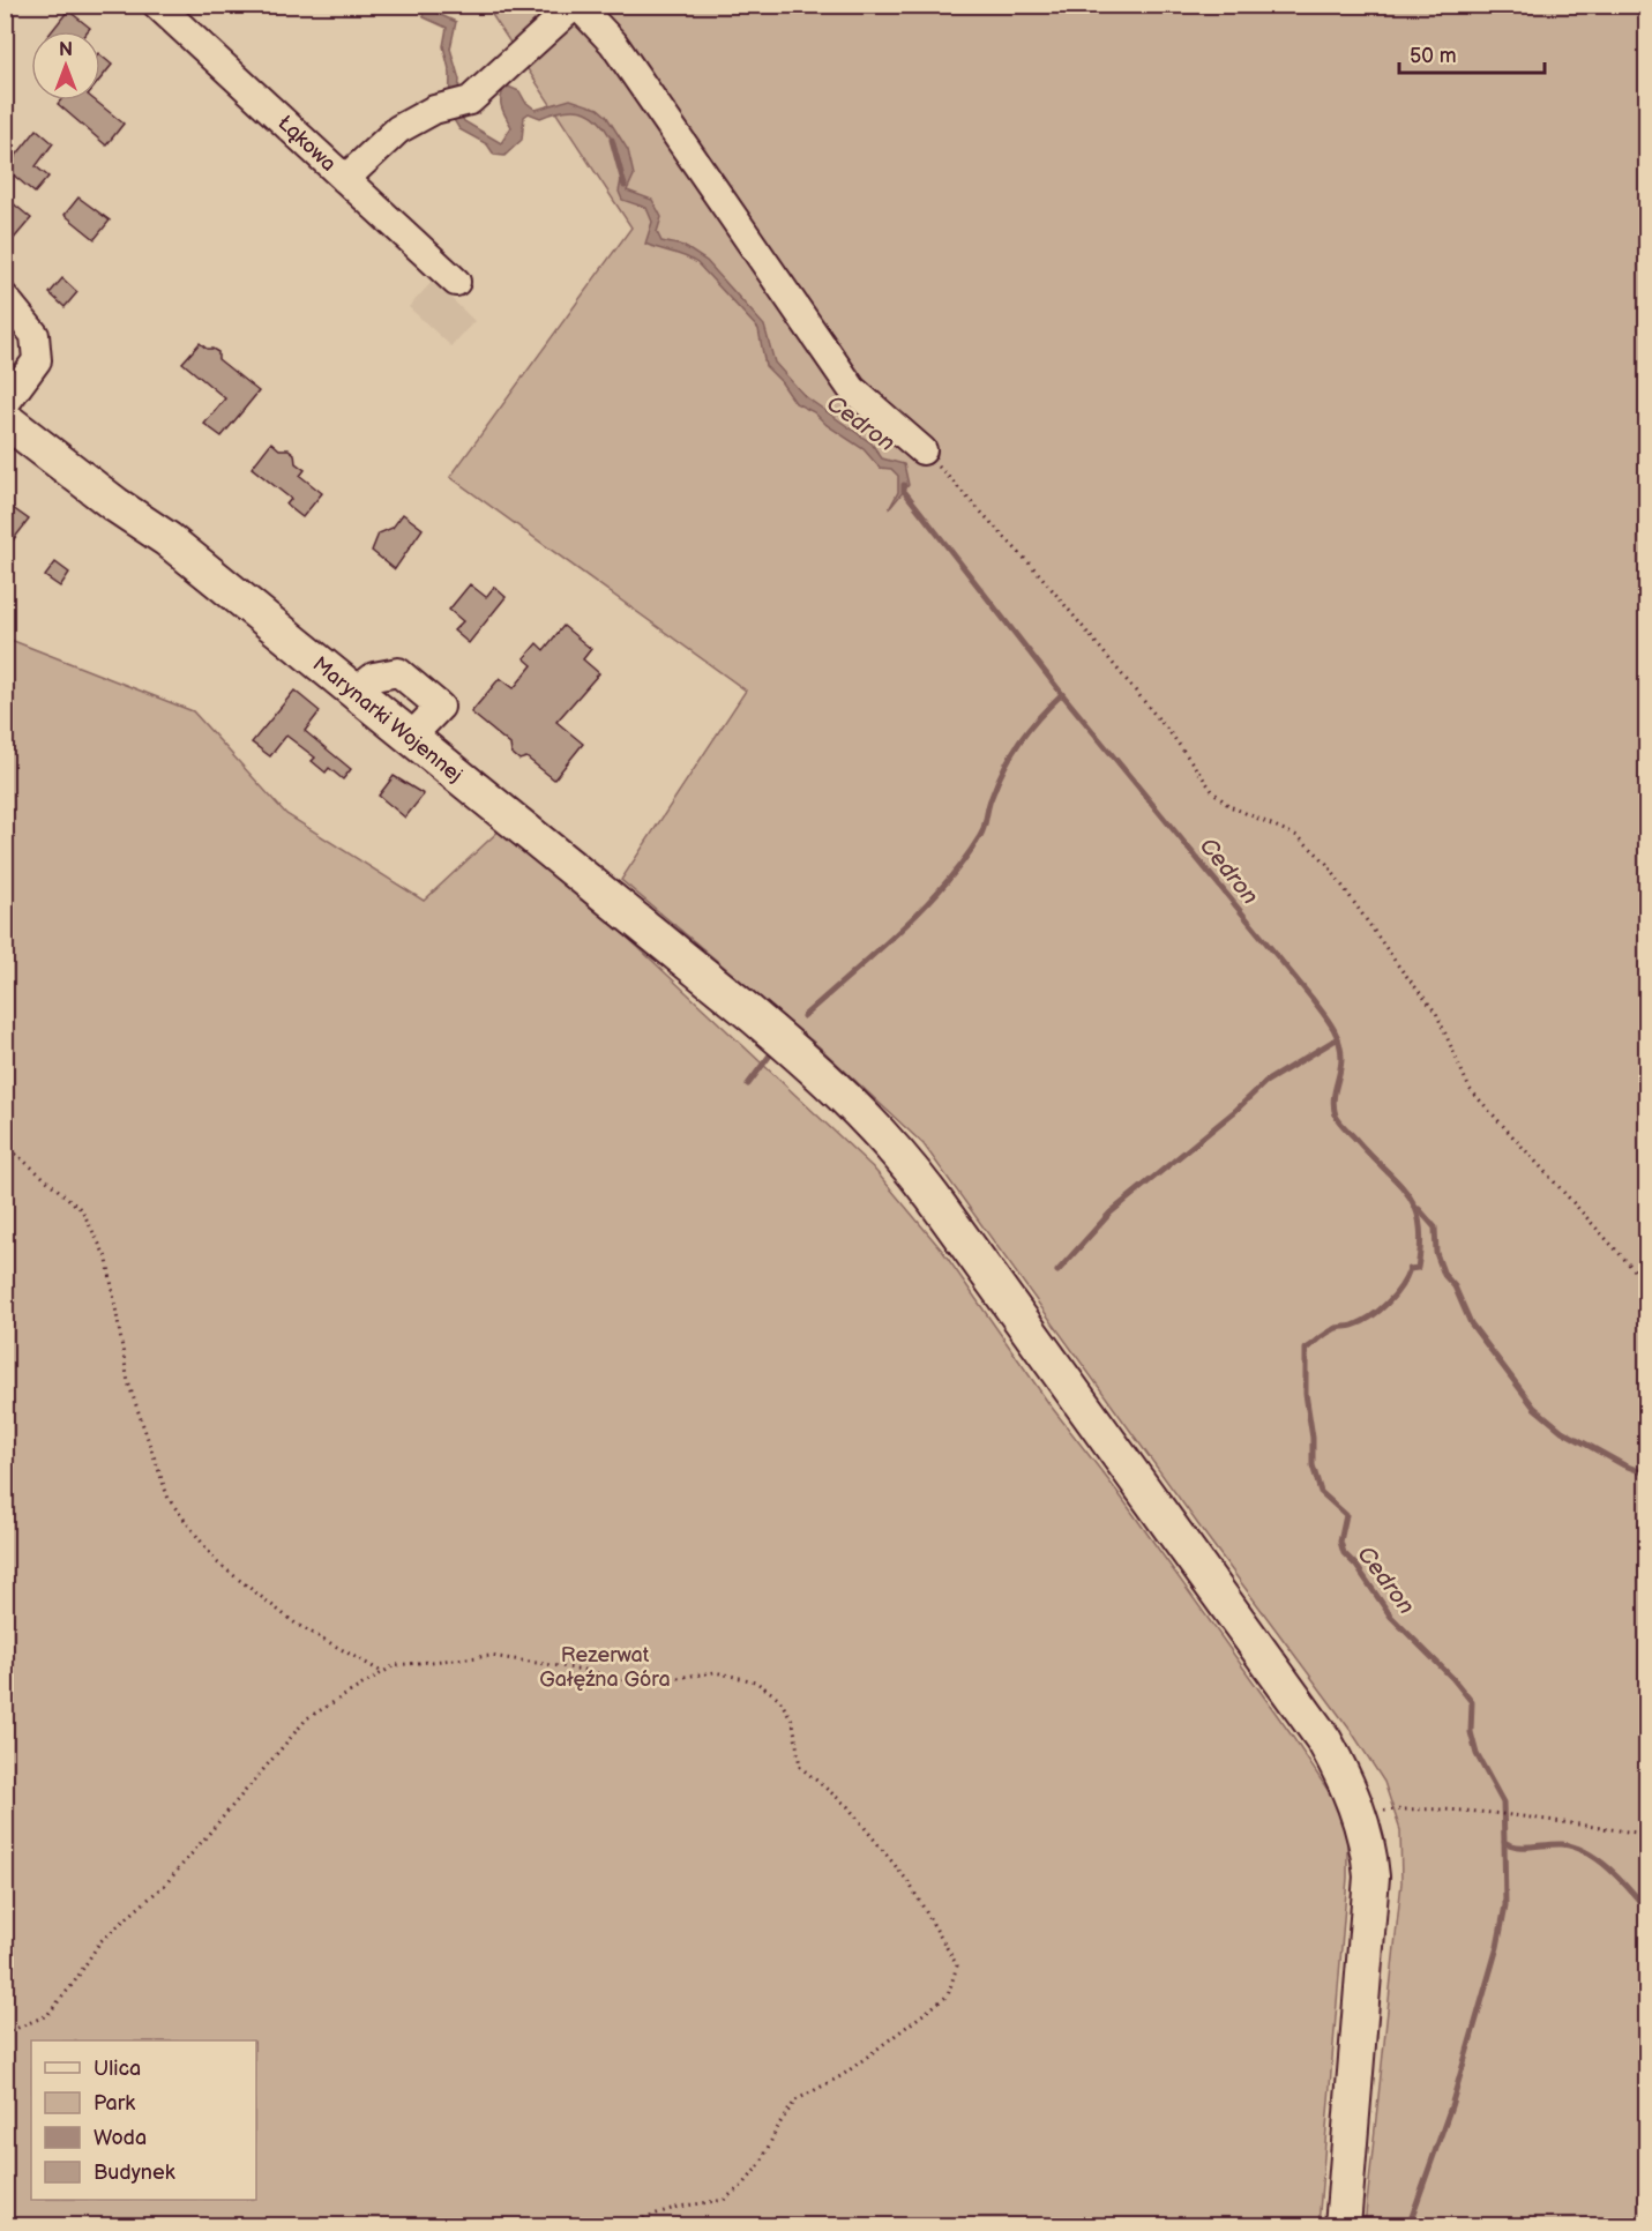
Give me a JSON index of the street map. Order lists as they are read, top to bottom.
{
  "streets": {
    "main road": ["Marynarki Wojennej"],
    "street": ["Łąkowa"]
  },
  "water": ["Cedron"],
  "parks": ["Rezerwat Gałęźna Góra"],
  "legend": [
    "Ulica",
    "Park",
    "Woda",
    "Budynek"
  ],
  "scale_bar": "50 m",
  "north": "top"
}
